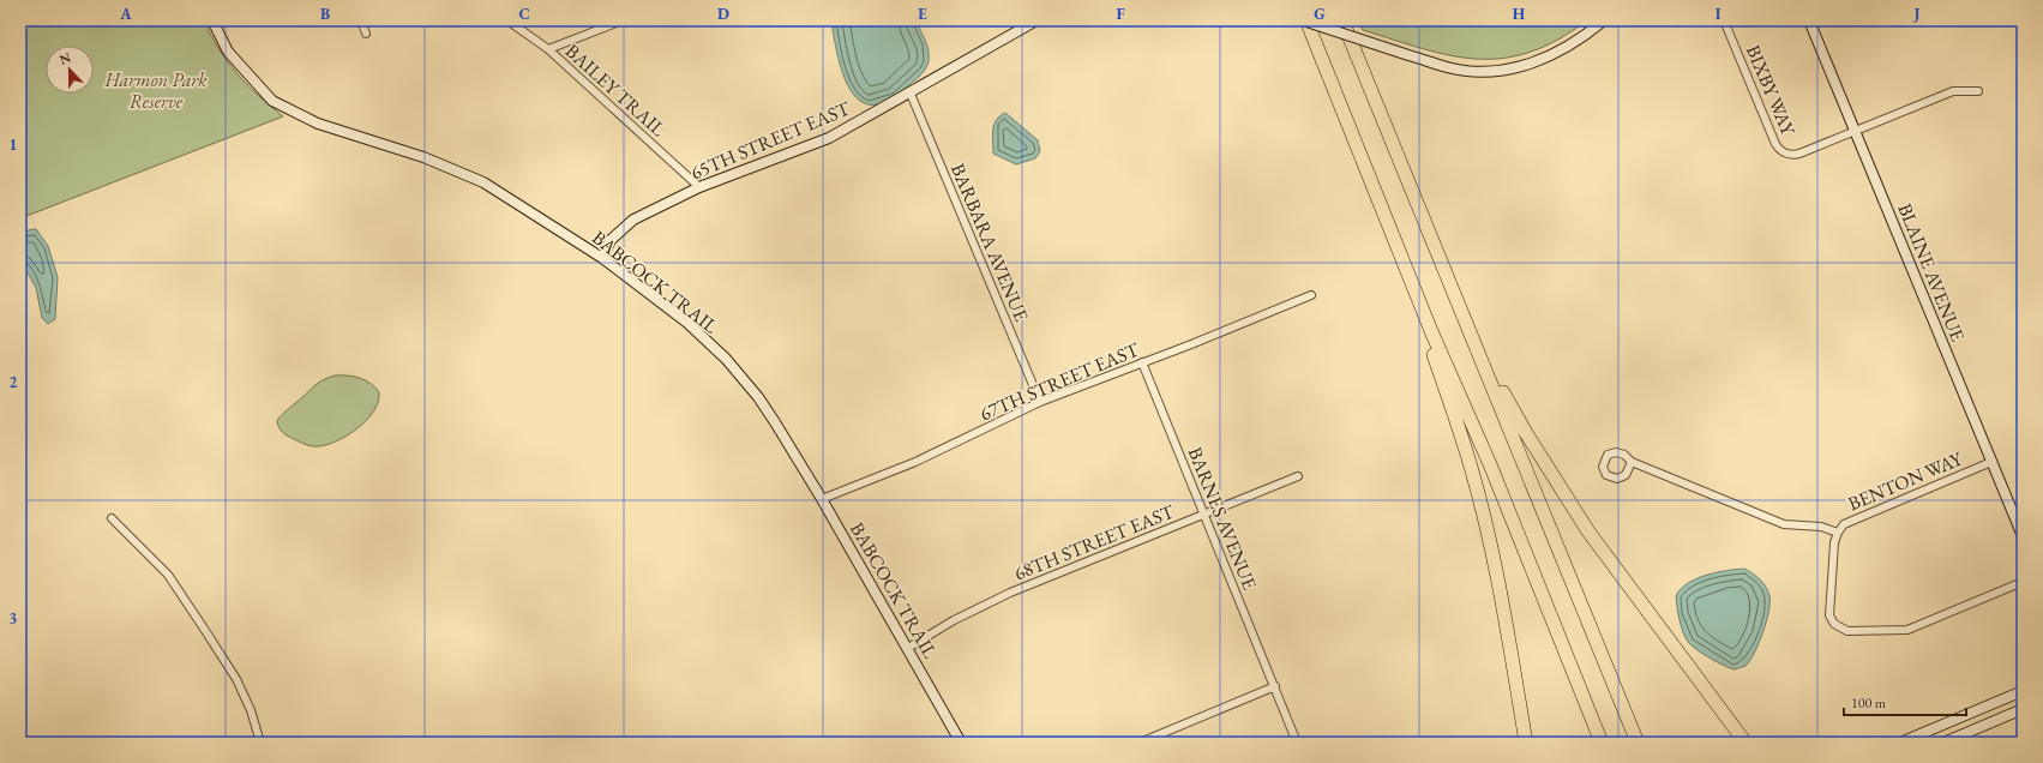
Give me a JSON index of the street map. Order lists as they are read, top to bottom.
{
  "streets": {
    "street": [
      "BAILEY TRAIL",
      "BIXBY WAY",
      "65TH STREET EAST",
      "BARBARA AVENUE",
      "BLAINE AVENUE",
      "BABCOCK TRAIL",
      "67TH STREET EAST",
      "BENTON WAY",
      "BARNES AVENUE",
      "68TH STREET EAST"
    ]
  },
  "crossings": [
    ["BAILEY TRAIL", "65TH STREET EAST"],
    ["BIXBY WAY", "BLAINE AVENUE"],
    ["65TH STREET EAST", "BARBARA AVENUE"],
    ["65TH STREET EAST", "BABCOCK TRAIL"],
    ["BARBARA AVENUE", "67TH STREET EAST"],
    ["BLAINE AVENUE", "BENTON WAY"],
    ["BABCOCK TRAIL", "67TH STREET EAST"],
    ["BABCOCK TRAIL", "68TH STREET EAST"],
    ["67TH STREET EAST", "BARNES AVENUE"],
    ["BARNES AVENUE", "68TH STREET EAST"]
  ],
  "parks": ["Harmon Park Reserve"],
  "scale_bar": "100 m",
  "north": "top",
  "grid": {
    "columns": [
      "A",
      "B",
      "C",
      "D",
      "E",
      "F",
      "G",
      "H",
      "I",
      "J"
    ],
    "rows": ["1", "2", "3"]
  }
}
